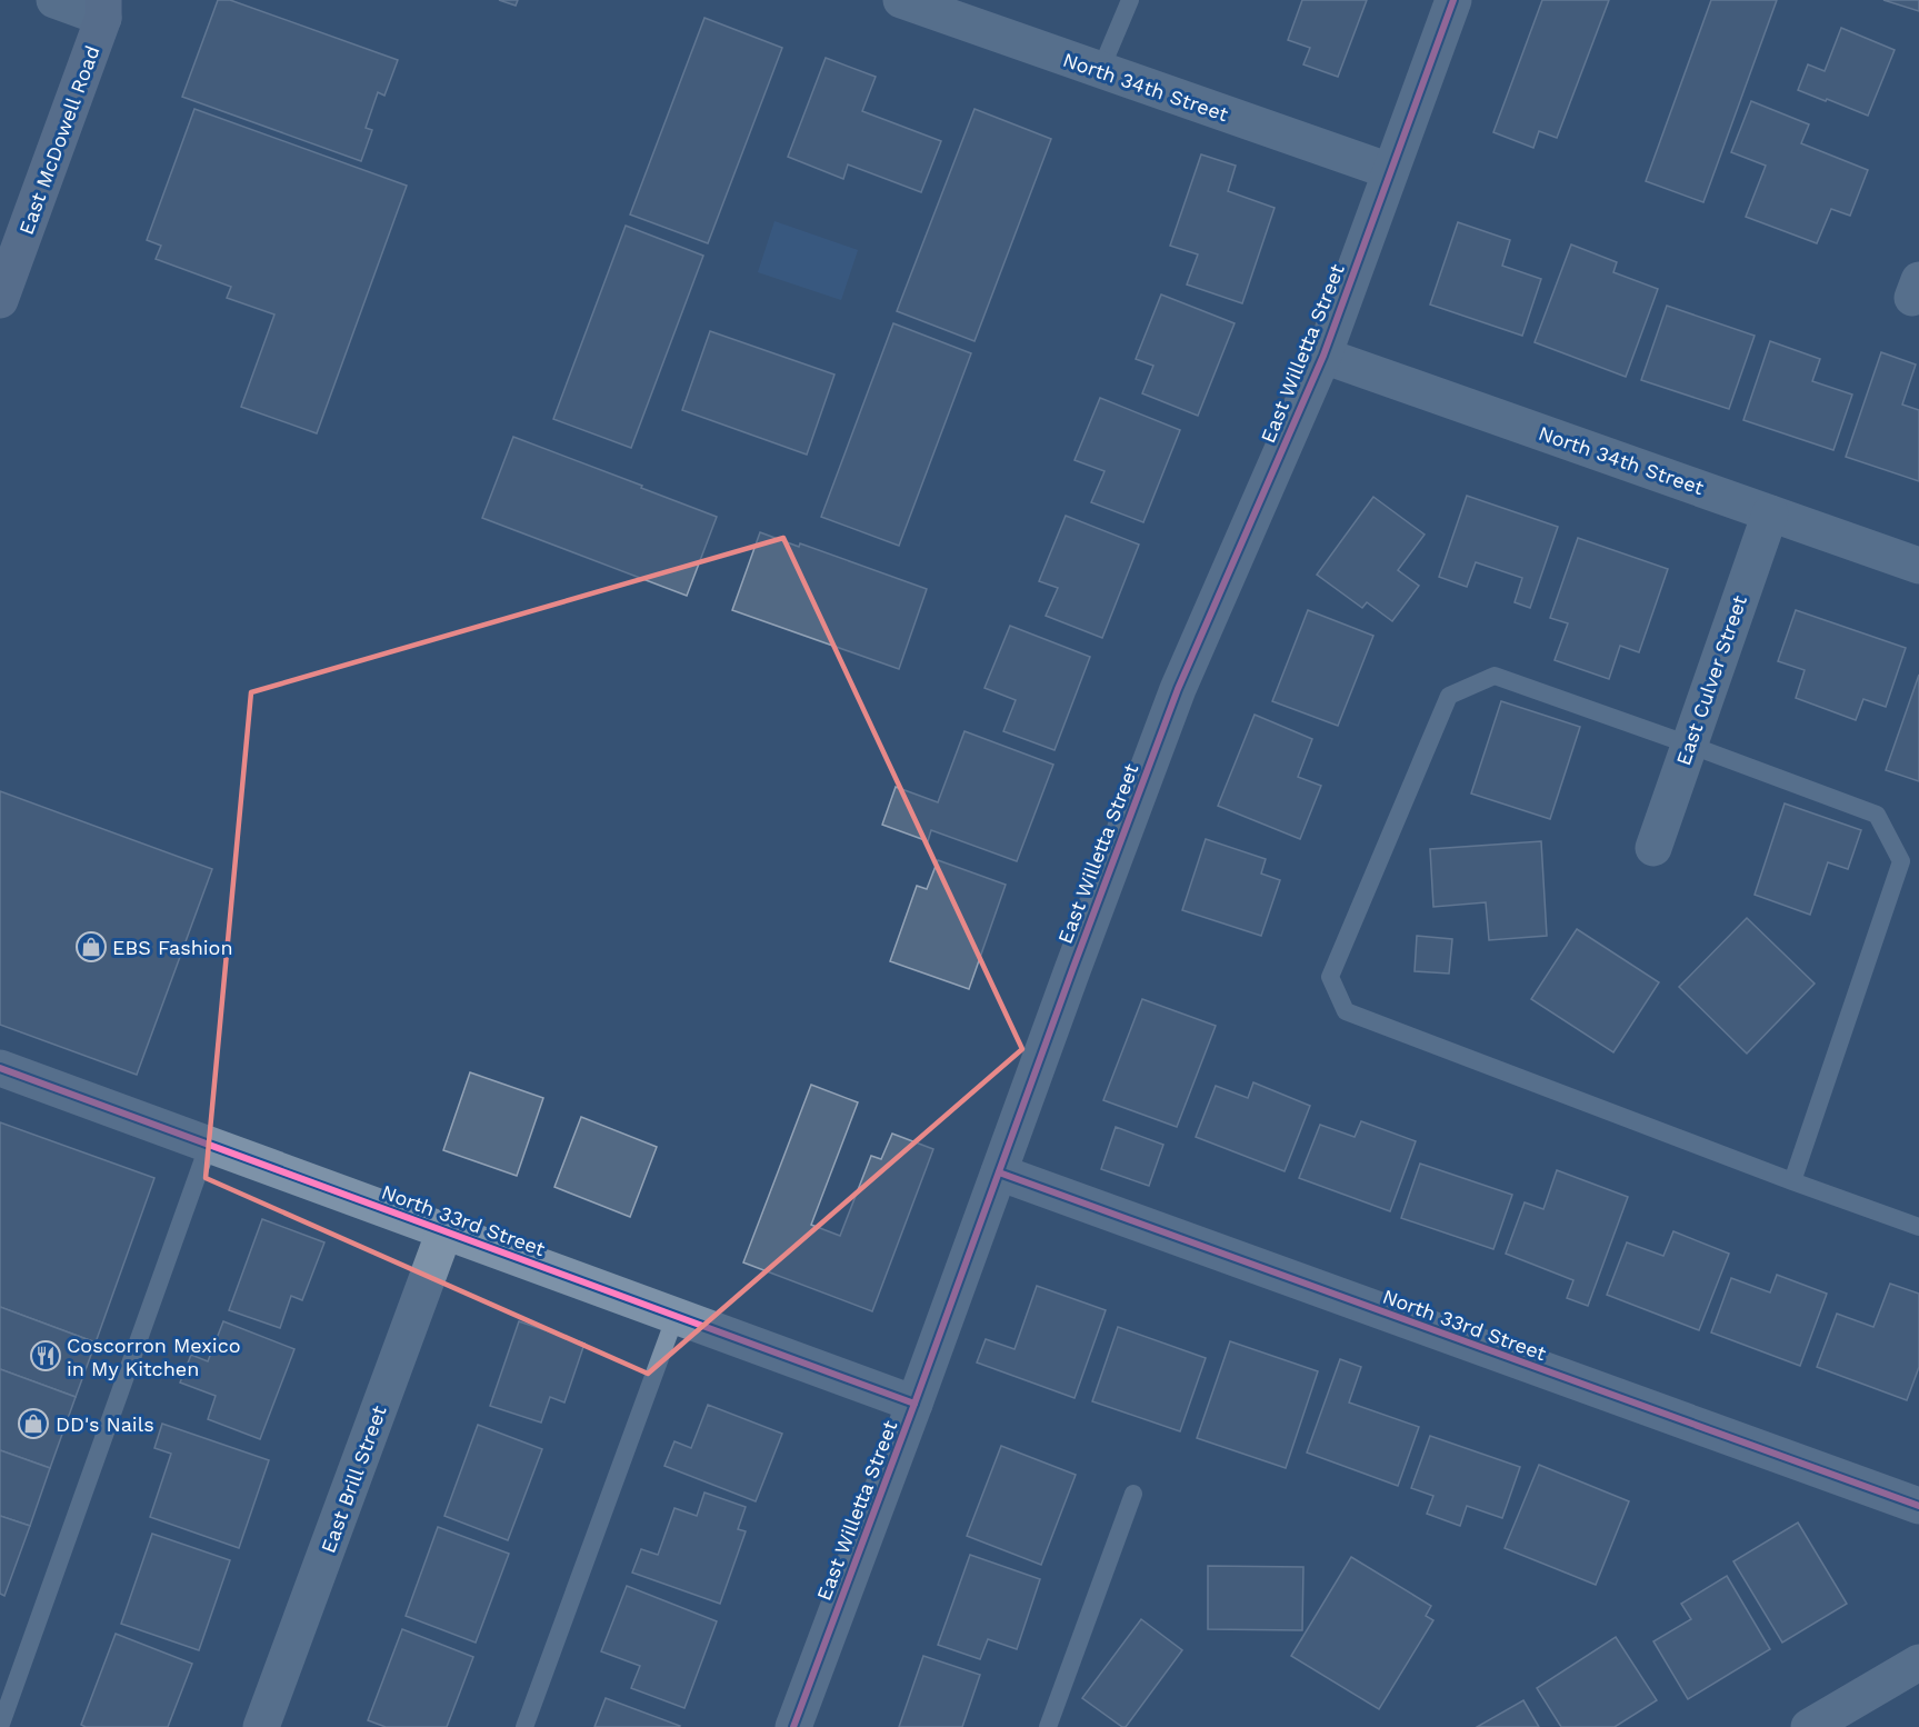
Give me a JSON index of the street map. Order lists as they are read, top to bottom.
{
  "streets": {
    "main road": ["East McDowell Road"],
    "street": [
      "North 34th Street",
      "East Willetta Street",
      "East Culver Street",
      "North 33rd Street",
      "East Brill Street"
    ]
  },
  "crossings": [
    ["North 34th Street", "East Willetta Street"],
    ["North 34th Street", "East Culver Street"],
    ["East Willetta Street", "North 33rd Street"],
    ["North 33rd Street", "East Brill Street"]
  ],
  "places": {
    "shop": ["EBS Fashion", "DD's Nails"],
    "restaurant": ["Coscorron Mexico in My Kitchen"]
  }
}
